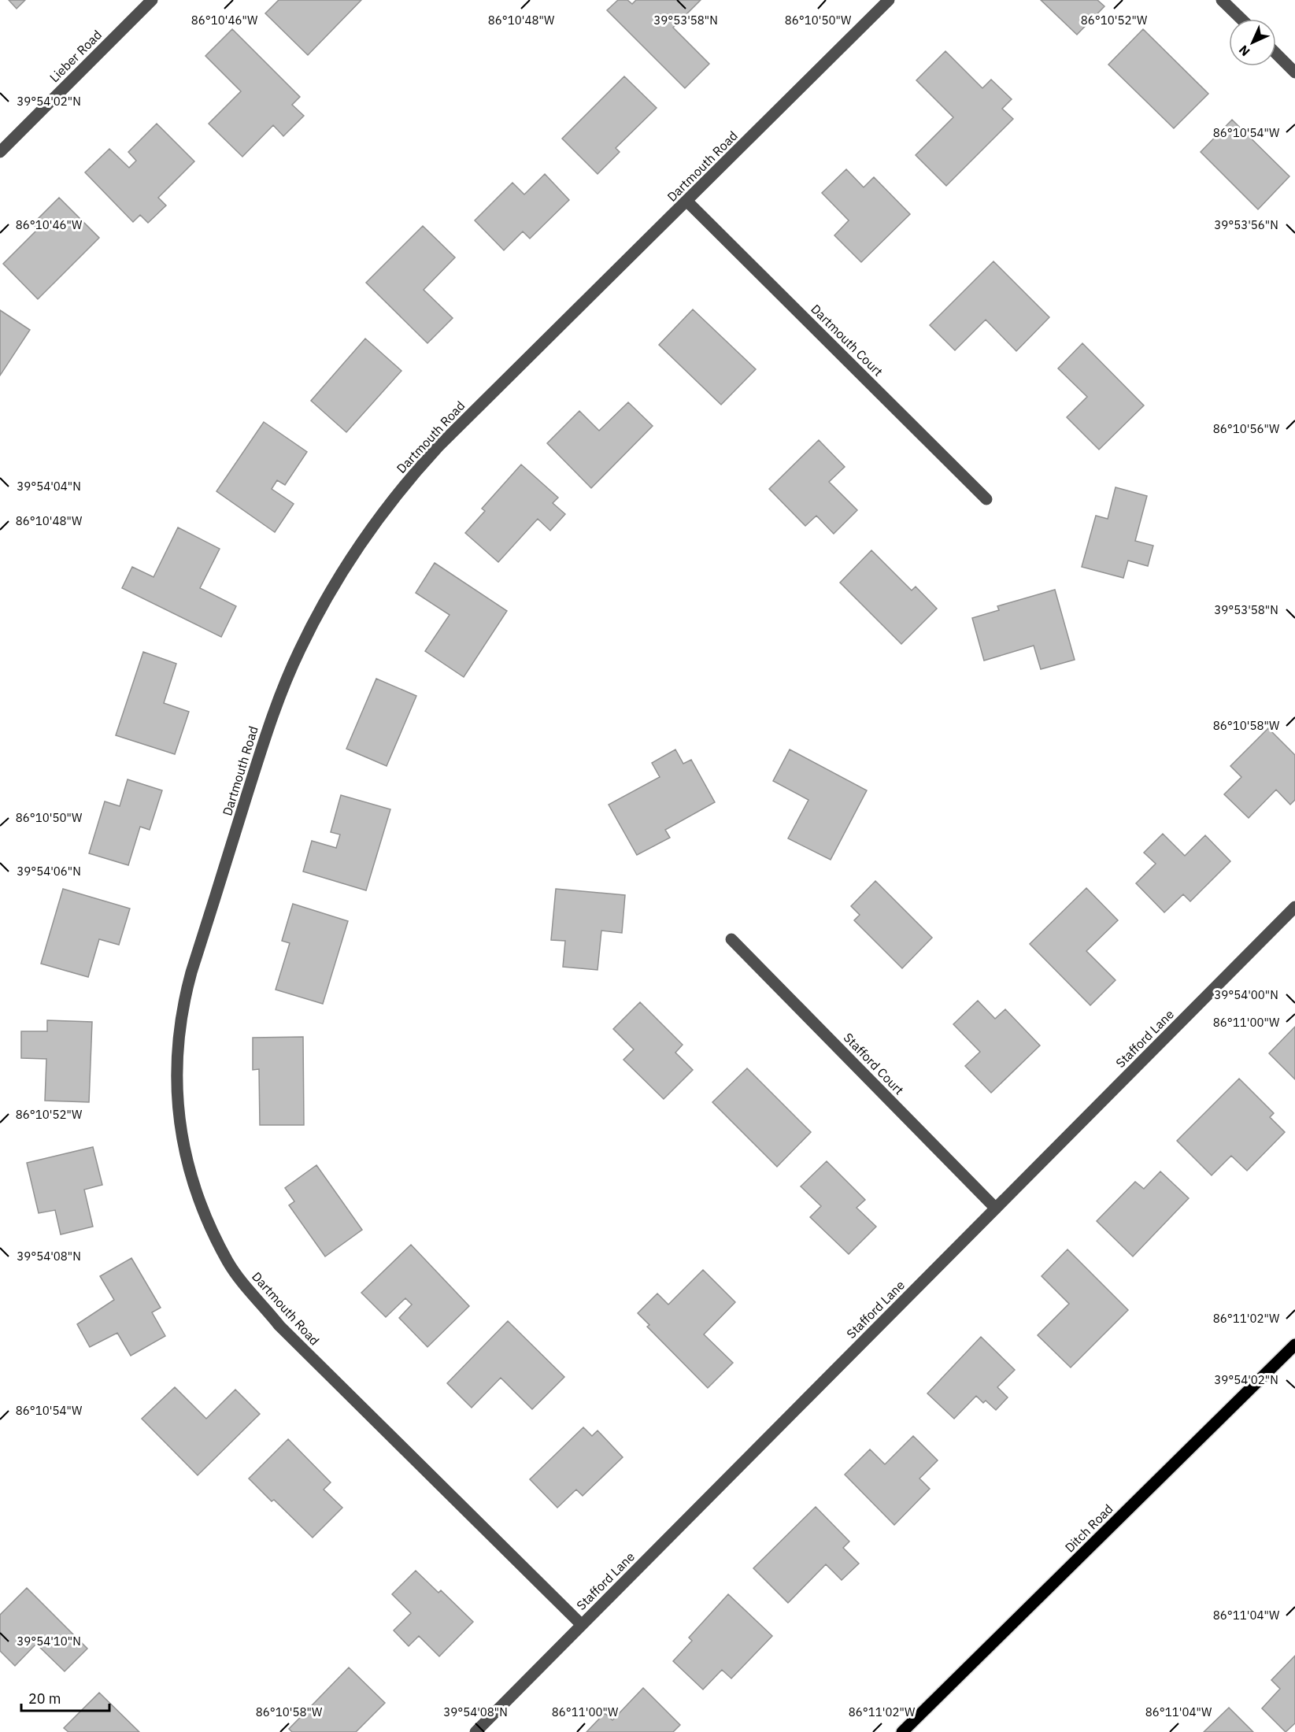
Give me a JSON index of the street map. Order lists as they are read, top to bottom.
{
  "streets": {
    "main road": ["Ditch Road"],
    "street": [
      "Lieber Road",
      "Dartmouth Road",
      "Dartmouth Court",
      "Stafford Lane",
      "Stafford Court"
    ]
  },
  "crossings": [
    ["Dartmouth Road", "Dartmouth Court"],
    ["Dartmouth Road", "Stafford Lane"],
    ["Stafford Lane", "Stafford Court"]
  ],
  "scale_bar": "20 m",
  "north": "bottom left",
  "coordinates": [
    "86°10'46\"W",
    "86°10'48\"W",
    "39°53'58\"N",
    "86°10'50\"W",
    "86°10'52\"W",
    "39°54'02\"N",
    "86°10'54\"W",
    "39°53'56\"N",
    "86°10'56\"W",
    "39°54'04\"N",
    "86°10'58\"W",
    "39°54'06\"N",
    "39°54'00\"N",
    "86°11'00\"W",
    "39°54'08\"N",
    "86°11'02\"W",
    "86°11'04\"W",
    "39°54'10\"N"
  ]
}
